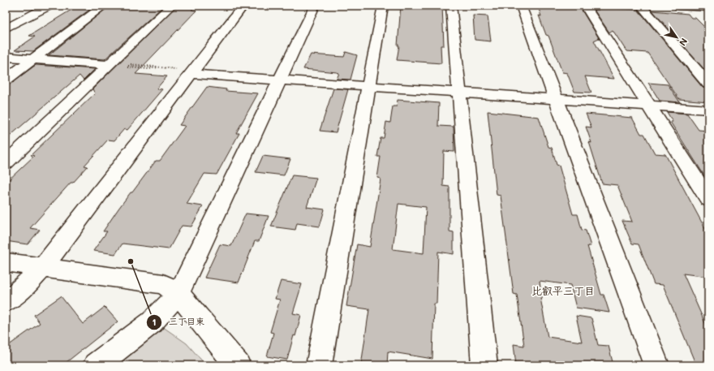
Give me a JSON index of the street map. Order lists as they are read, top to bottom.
{
  "districts": ["比叡平三丁目"],
  "places": ["三丁目東"],
  "north": "bottom right"
}
